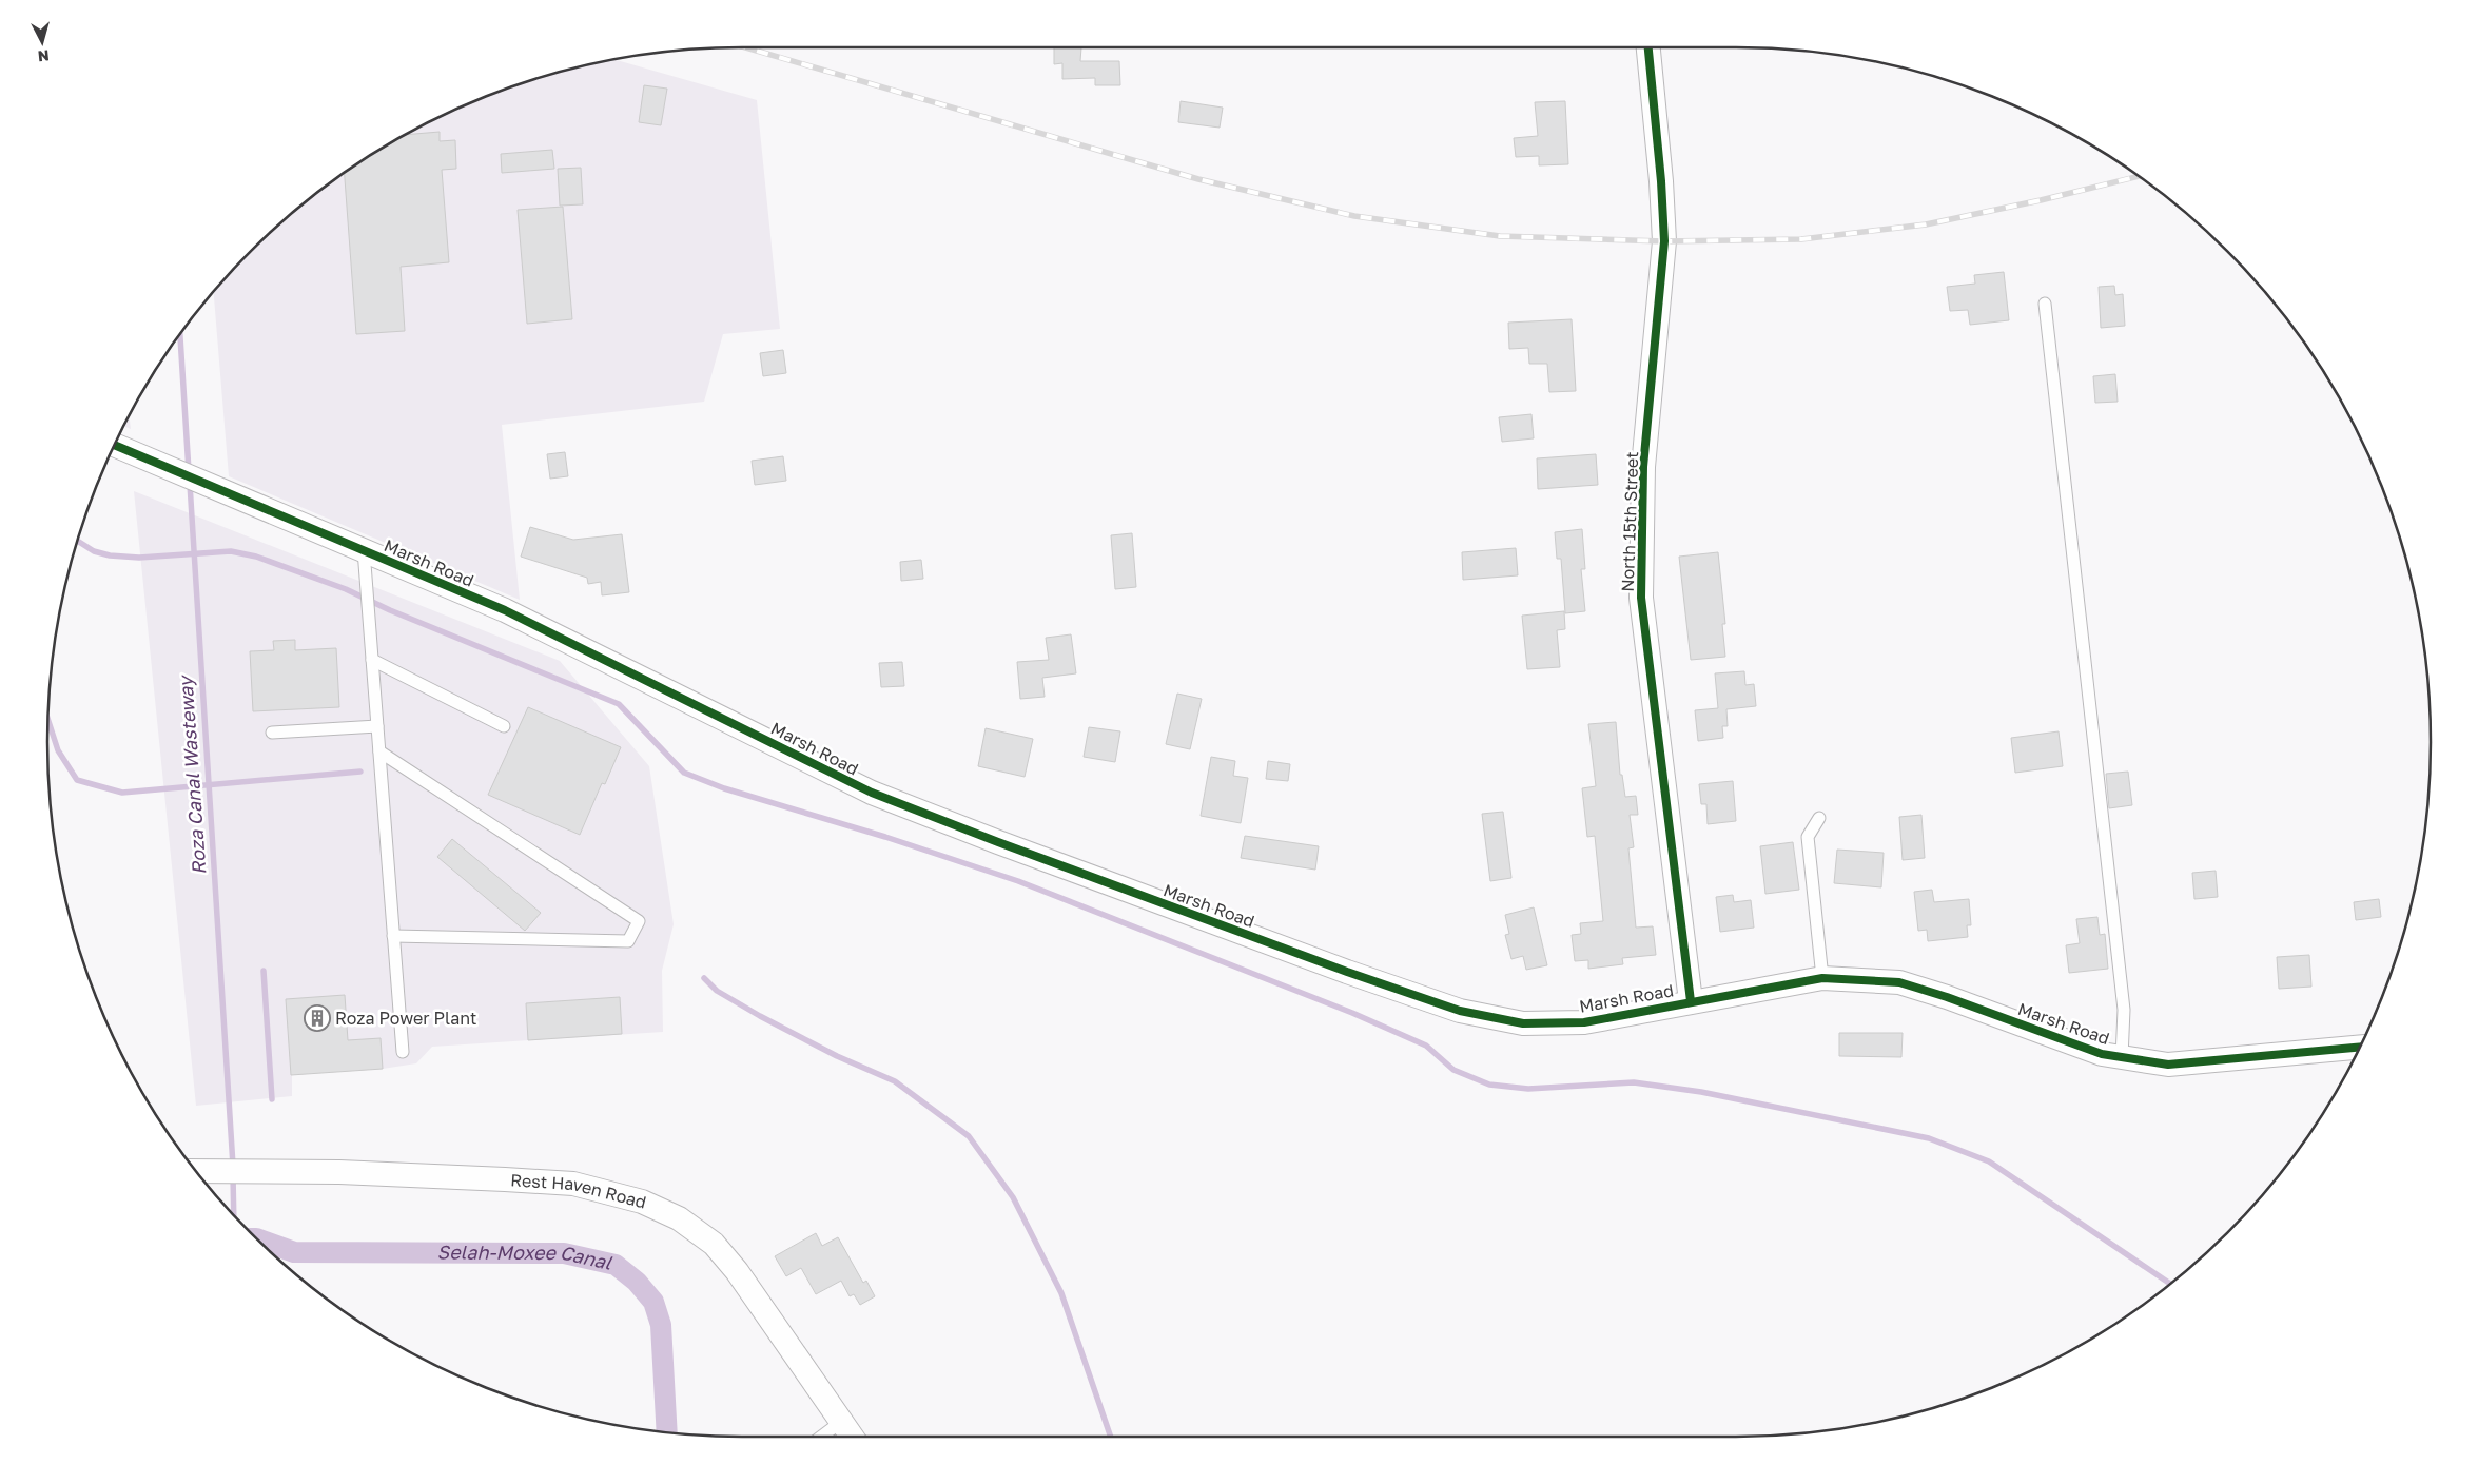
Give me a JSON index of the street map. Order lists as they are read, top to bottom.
{
  "streets": {
    "street": ["North 15th Street", "Marsh Road", "Rest Haven Road"]
  },
  "crossings": [
    ["North 15th Street", "Marsh Road"]
  ],
  "water": ["Roza Canal Wasteway", "Selah-Moxee Canal"],
  "places": {
    "building": ["Roza Power Plant"]
  },
  "north": "bottom"
}
